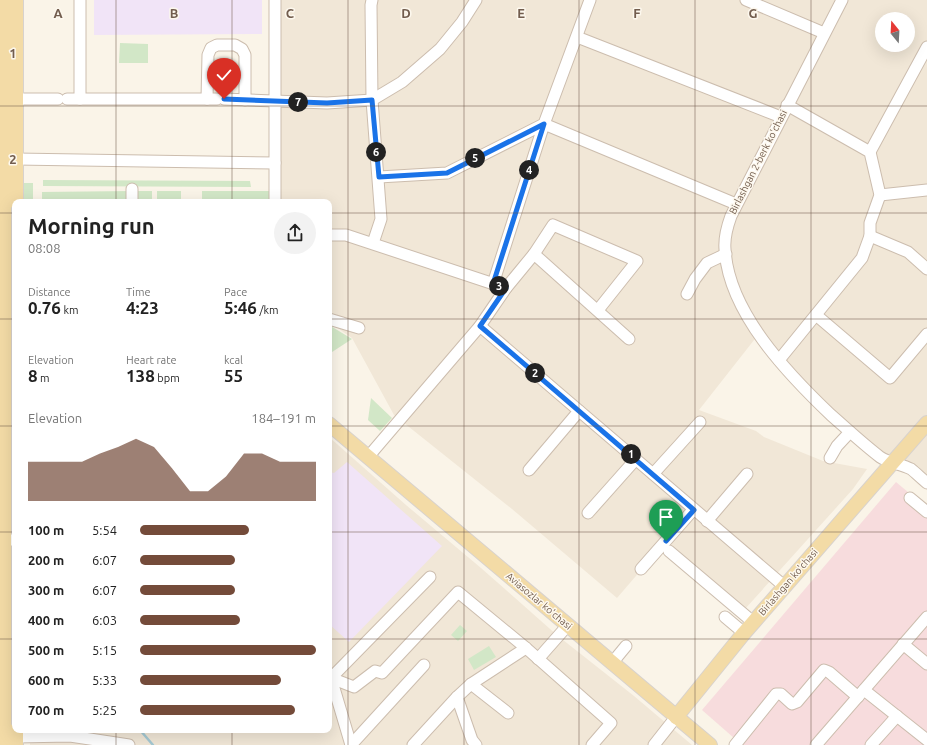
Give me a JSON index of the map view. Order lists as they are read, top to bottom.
{
  "streets": {
    "main road": ["Birlashgan ko'chasi", "Aviasozlar ko'chasi"],
    "street": ["Birlashgan 2-berk ko'chasi"]
  },
  "crossings": [
    ["Birlashgan 2-berk ko'chasi", "Birlashgan ko'chasi"],
    ["Birlashgan ko'chasi", "Aviasozlar ko'chasi"]
  ],
  "north": "top",
  "page": {
    "pins": [
      "7",
      "6",
      "5",
      "4",
      "3",
      "2",
      "1"
    ],
    "heading": ["Morning run", "08:08"],
    "stats": [
      ["Distance", "0.76 km"],
      ["Time", "4:23"],
      ["Pace", "5:46 /km"],
      ["Elevation", "8 m"],
      ["Heart rate", "138 bpm"],
      ["kcal", "55"]
    ],
    "chart": ["Elevation", "184–191 m"],
    "list": [
      {
        "name": "100 m",
        "note": "5:54"
      },
      {
        "name": "200 m",
        "note": "6:07"
      },
      {
        "name": "300 m",
        "note": "6:07"
      },
      {
        "name": "400 m",
        "note": "6:03"
      },
      {
        "name": "500 m",
        "note": "5:15"
      },
      {
        "name": "600 m",
        "note": "5:33"
      },
      {
        "name": "700 m",
        "note": "5:25"
      }
    ]
  },
  "grid": {
    "columns": [
      "A",
      "B",
      "C",
      "D",
      "E",
      "F",
      "G"
    ],
    "rows": ["1", "2"]
  }
}
